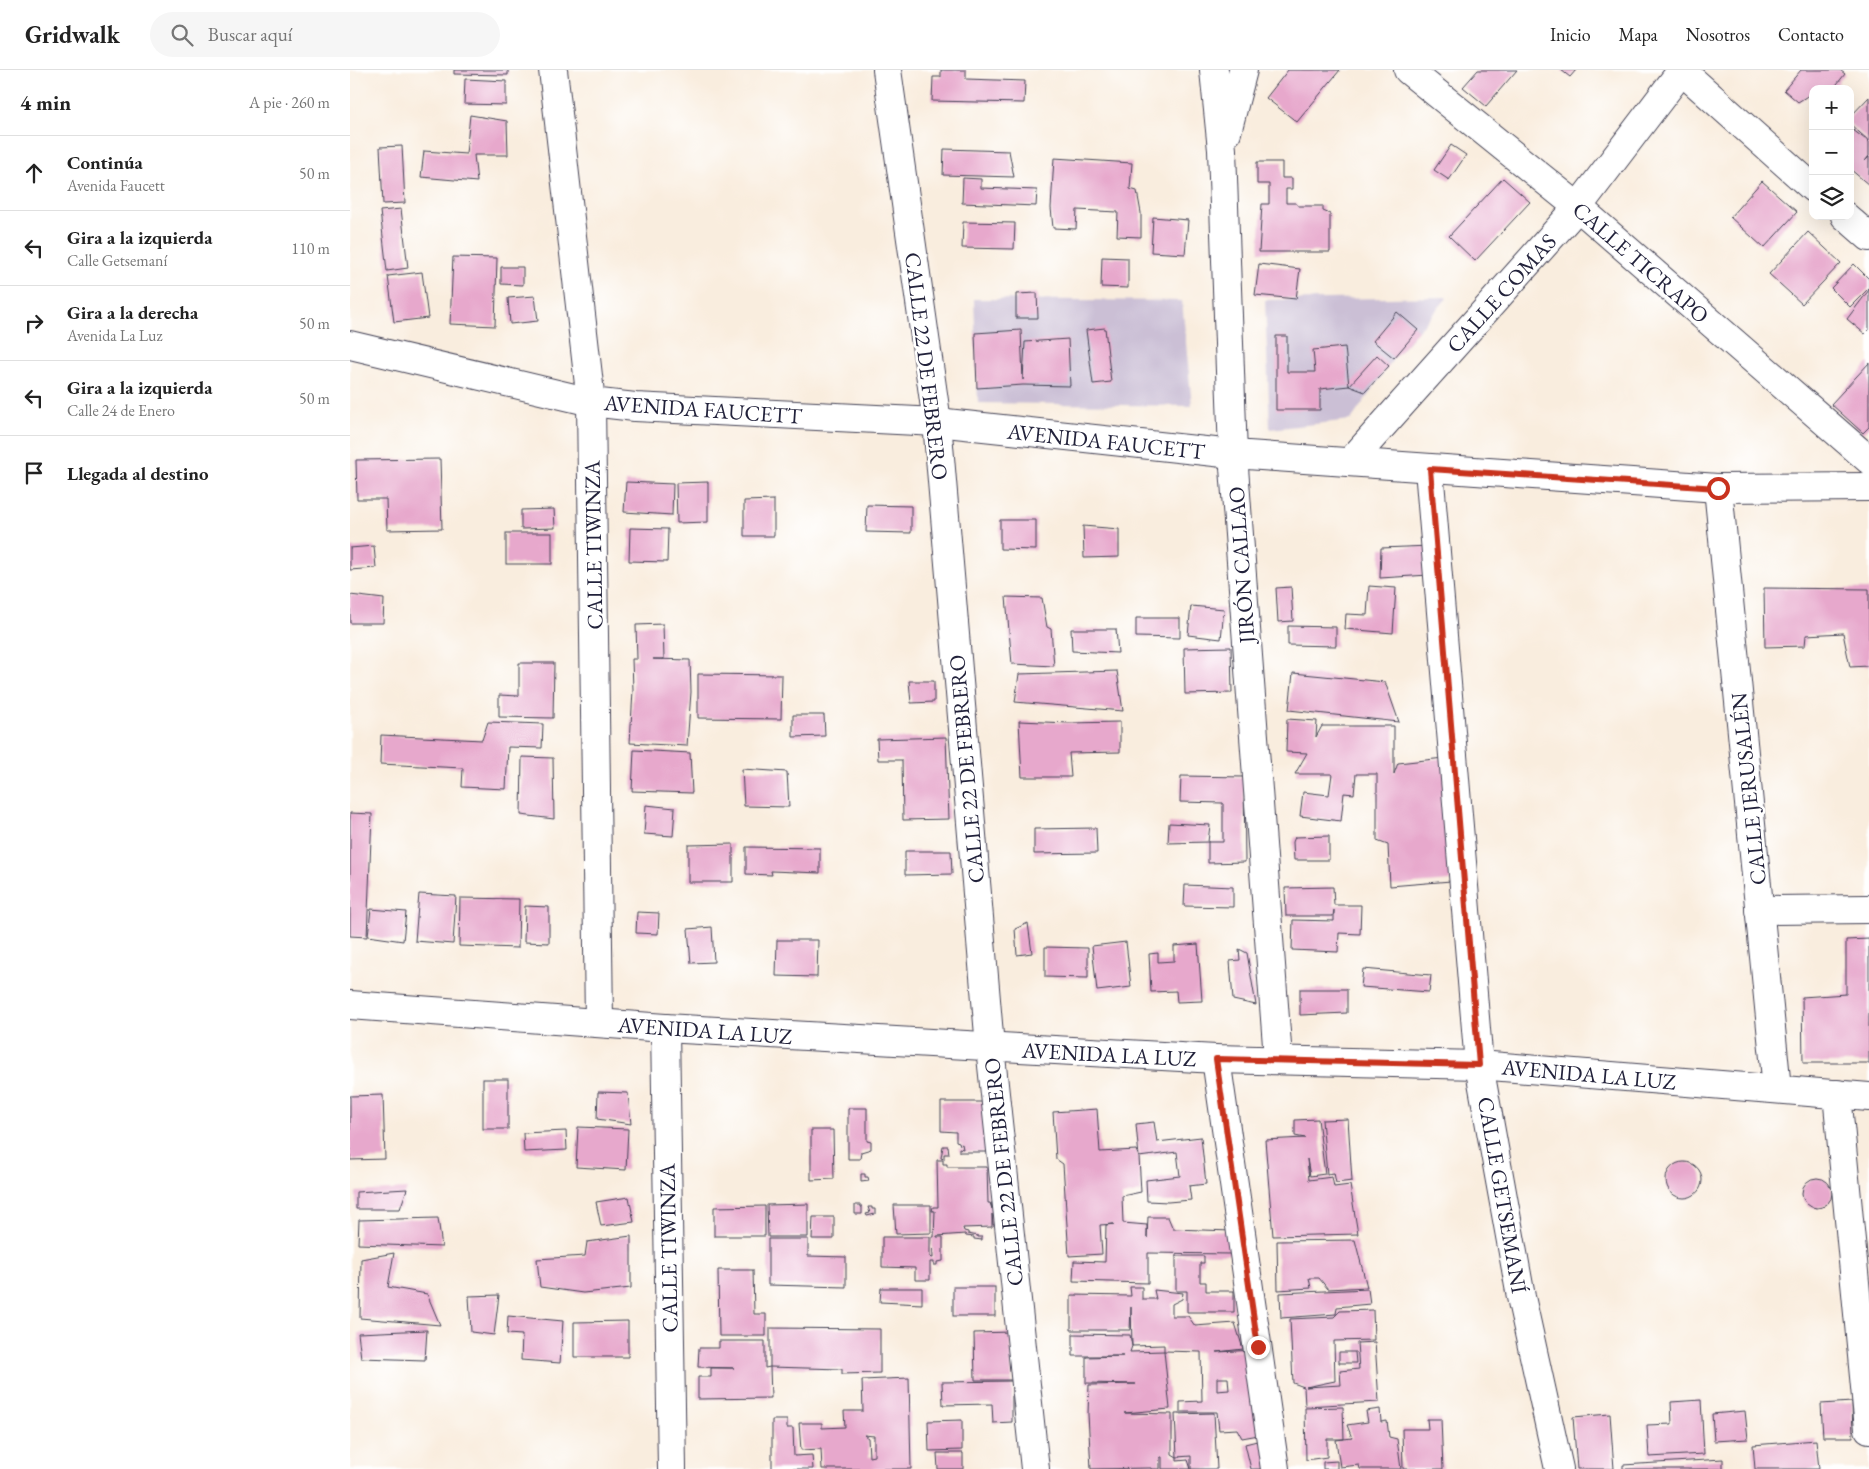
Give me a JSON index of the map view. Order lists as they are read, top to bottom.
{
  "streets": {
    "street": [
      "CALLE TICRAPO",
      "CALLE COMAS",
      "CALLE 22 DE FEBRERO",
      "AVENIDA FAUCETT",
      "CALLE TIWINZA",
      "JIRÓN CALLAO",
      "CALLE JERUSALÉN",
      "AVENIDA LA LUZ",
      "CALLE GETSEMANÍ"
    ]
  },
  "crossings": [
    ["CALLE TICRAPO", "CALLE COMAS"],
    ["CALLE COMAS", "AVENIDA FAUCETT"],
    ["CALLE 22 DE FEBRERO", "AVENIDA FAUCETT"],
    ["CALLE 22 DE FEBRERO", "AVENIDA LA LUZ"],
    ["AVENIDA FAUCETT", "CALLE TIWINZA"],
    ["AVENIDA FAUCETT", "JIRÓN CALLAO"],
    ["AVENIDA FAUCETT", "CALLE JERUSALÉN"],
    ["AVENIDA FAUCETT", "CALLE GETSEMANÍ"],
    ["CALLE TIWINZA", "AVENIDA LA LUZ"],
    ["JIRÓN CALLAO", "AVENIDA LA LUZ"],
    ["CALLE JERUSALÉN", "AVENIDA LA LUZ"],
    ["AVENIDA LA LUZ", "CALLE GETSEMANÍ"]
  ],
  "page": {
    "header": "Gridwalk",
    "search": "Buscar aquí",
    "nav": [
      "Inicio",
      "Mapa",
      "Nosotros",
      "Contacto"
    ],
    "heading": ["4 min", "A pie · 260 m"],
    "map_buttons": ["+", "−"],
    "list": [
      ["Continúa", "Avenida Faucett", "50 m"],
      ["Gira a la izquierda", "Calle Getsemaní", "110 m"],
      ["Gira a la derecha", "Avenida La Luz", "50 m"],
      ["Gira a la izquierda", "Calle 24 de Enero", "50 m"],
      "Llegada al destino"
    ]
  }
}
